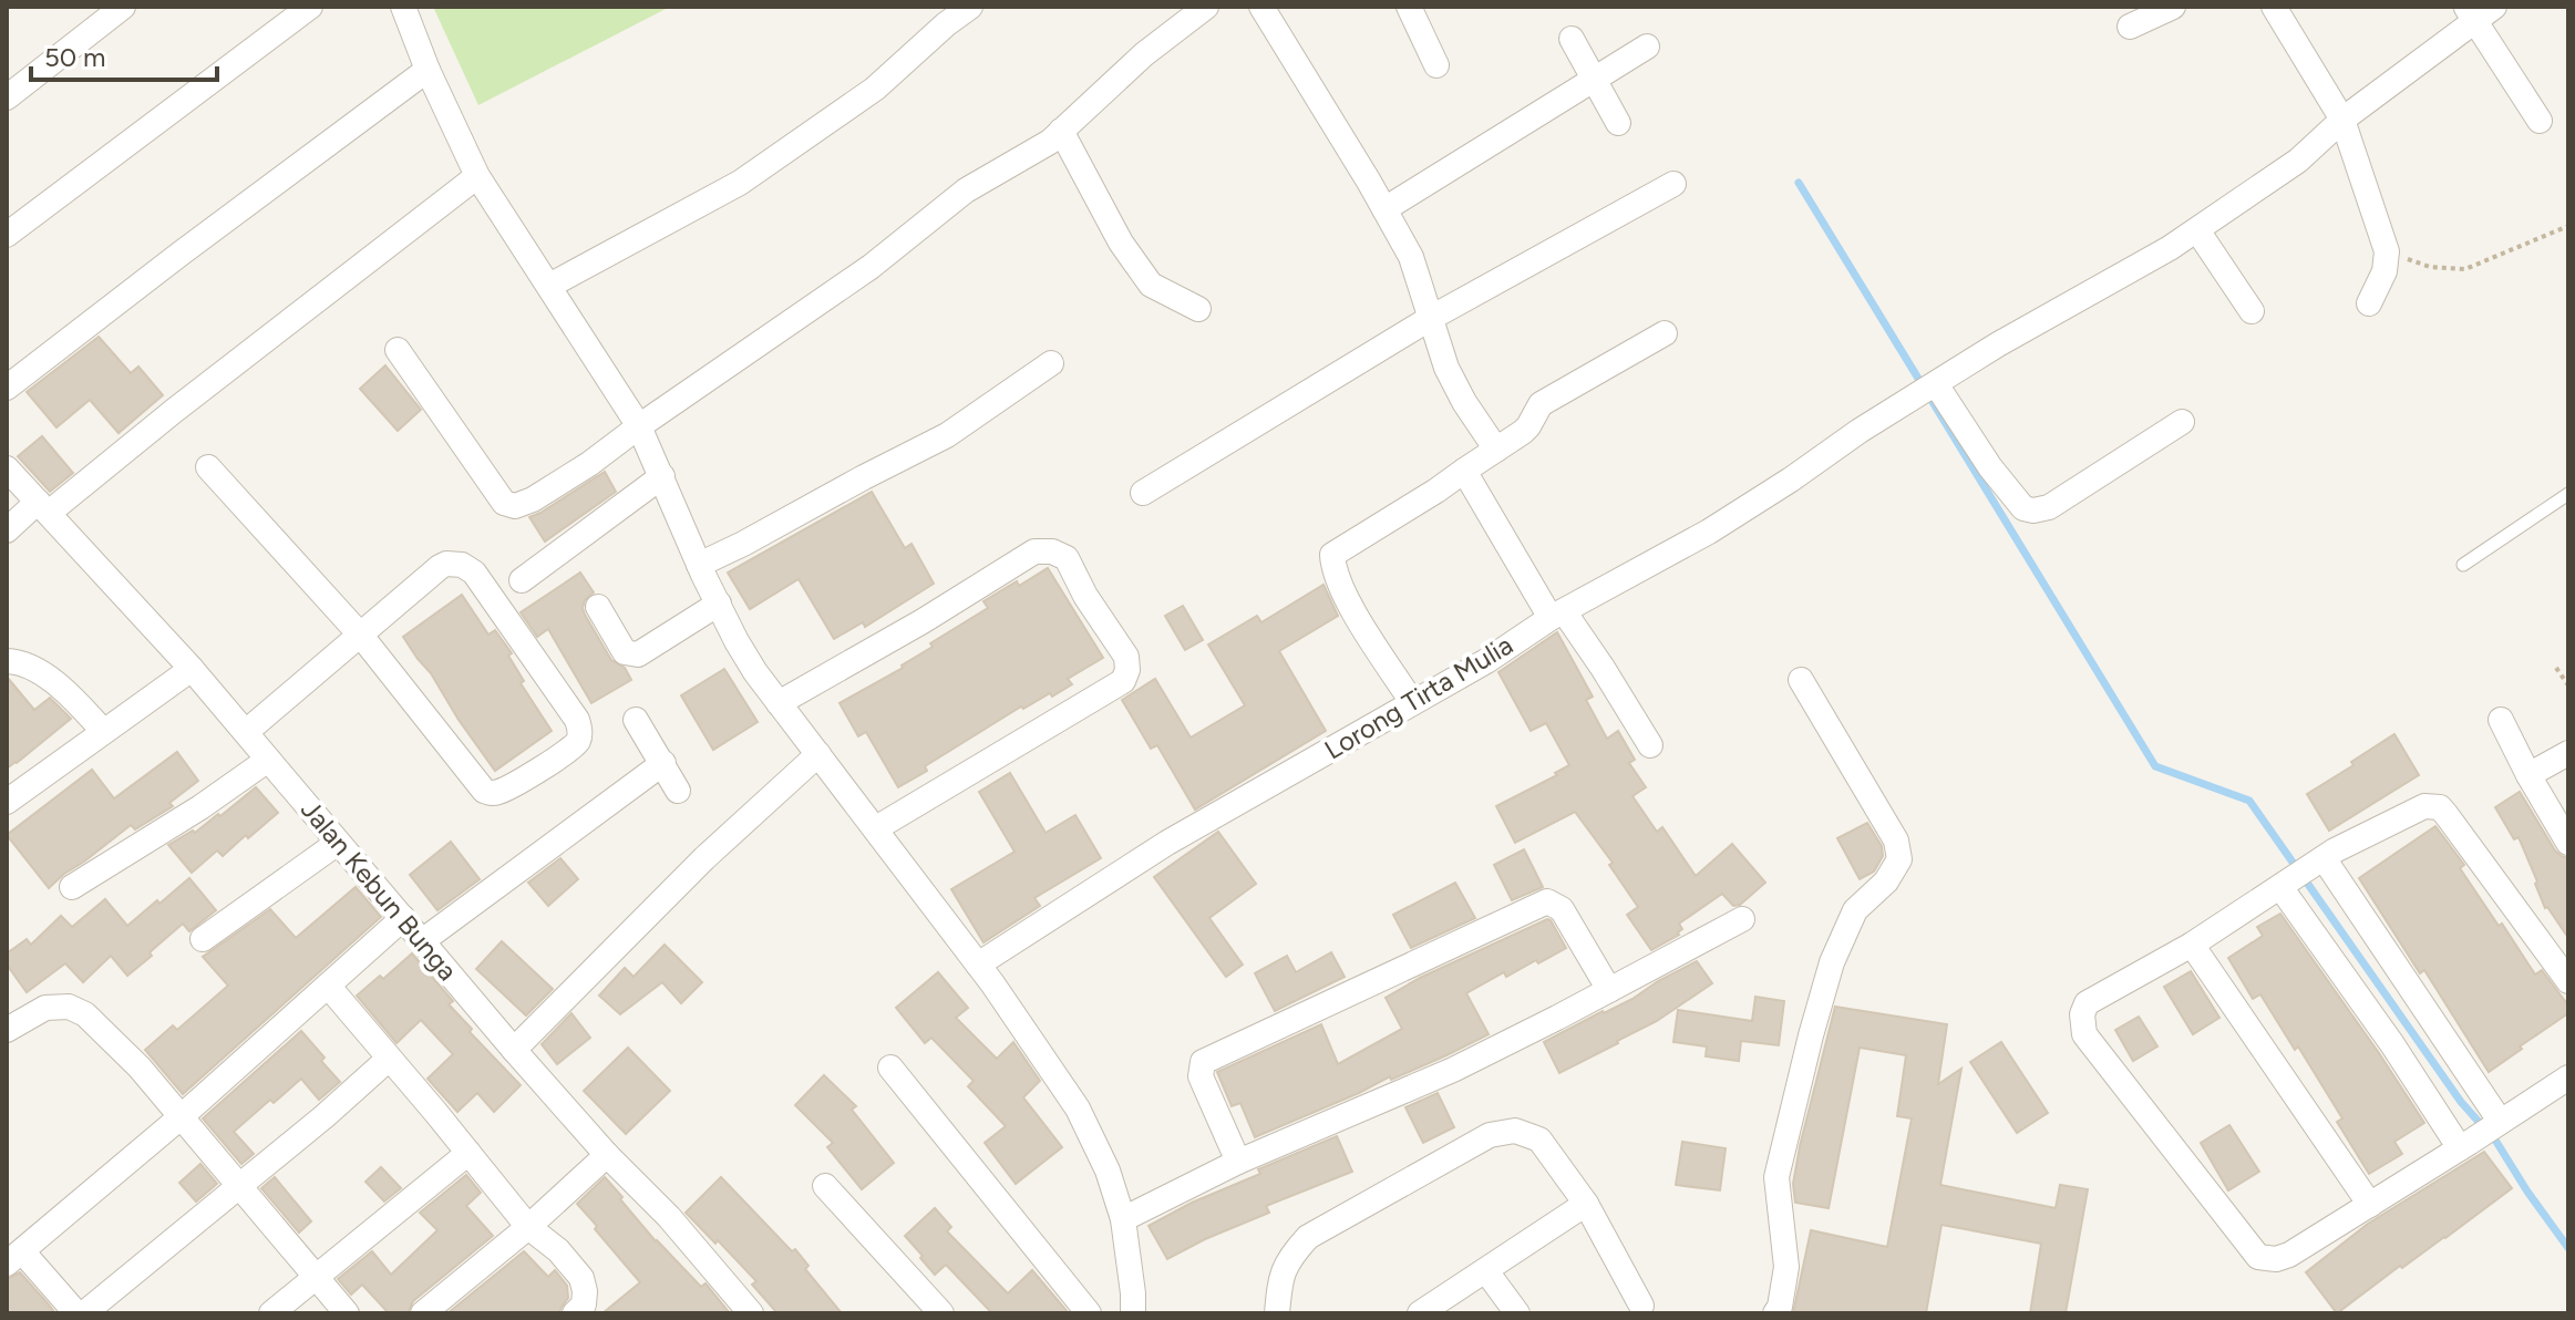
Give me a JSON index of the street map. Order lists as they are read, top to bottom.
{
  "streets": {
    "street": ["Lorong Tirta Mulia", "Jalan Kebun Bunga"]
  },
  "scale_bar": "50 m"
}
